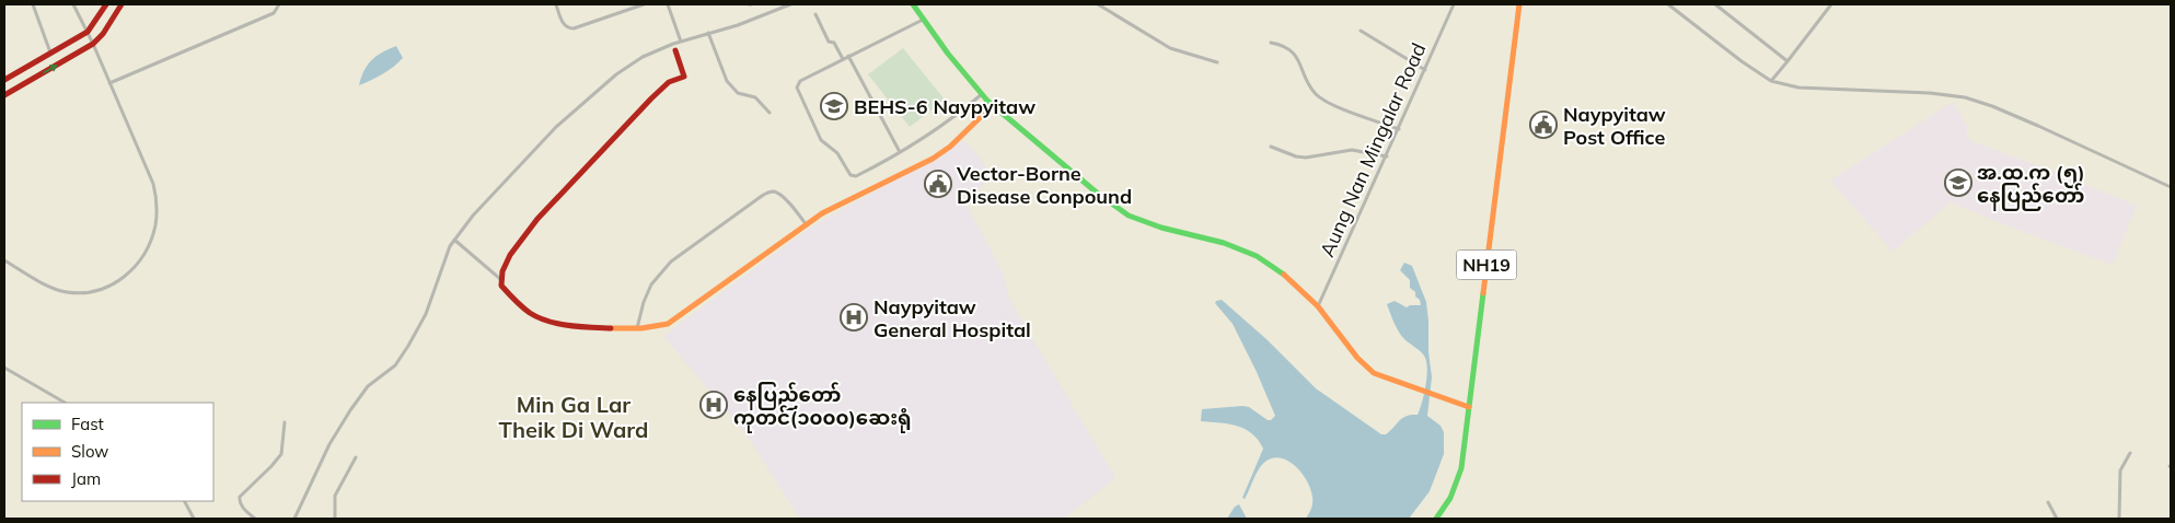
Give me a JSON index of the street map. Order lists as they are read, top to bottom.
{
  "streets": {
    "main road": ["NH19"],
    "street": ["Aung Nan Mingalar Road"]
  },
  "districts": ["Min Ga Lar Theik Di Ward"],
  "places": {
    "school or university": ["BEHS-6 Naypyitaw", "အ.ထ.က (၅) နေပြည်တော်"],
    "public building": ["Naypyitaw Post Office", "Vector-Borne Disease Conpound"],
    "hospital": ["Naypyitaw General Hospital", "နေပြည်တော် ကုတင်(၁၀၀၀)ဆေးရုံ"]
  },
  "legend": ["Fast", "Slow", "Jam"]
}
